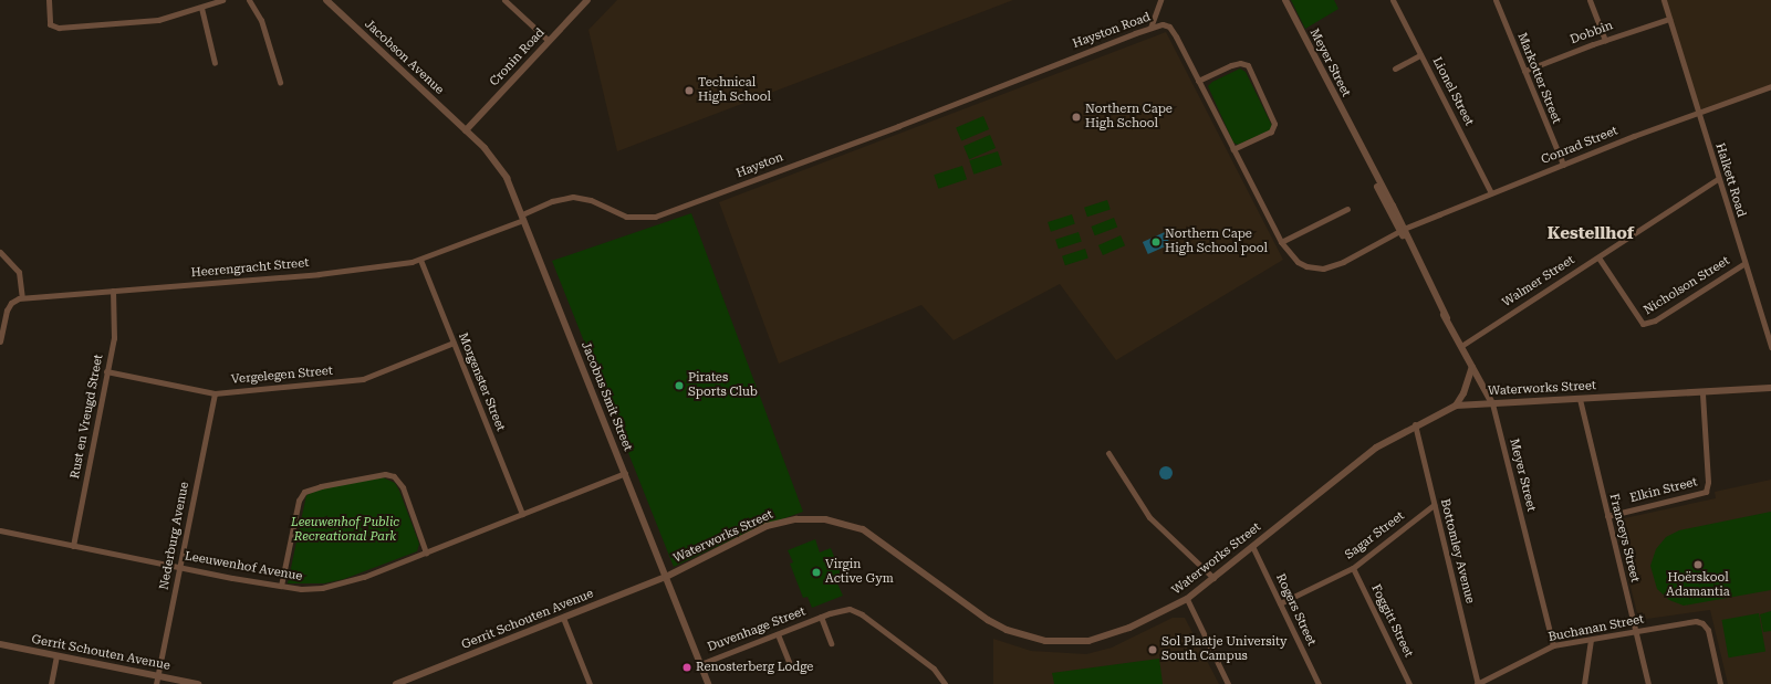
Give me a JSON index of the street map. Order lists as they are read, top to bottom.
{
  "streets": {
    "street": [
      "Hayston Road",
      "Dobbin",
      "Jacobson Avenue",
      "Cronin Road",
      "Meyer Street",
      "Markotter Street",
      "Lionel Street",
      "Conrad Street",
      "Hayston",
      "Halkett Road",
      "Heerengracht Street",
      "Walmer Street",
      "Nicholson Street",
      "Vergelegen Street",
      "Morgenster Street",
      "Waterworks Street",
      "Jacobus Smit Street",
      "Rust en Vreugd Street",
      "Elkin Street",
      "Nederburg Avenue",
      "Sagar Street",
      "Franceys Street",
      "Bottomley Avenue",
      "Leeuwenhof Avenue",
      "Rogers Street",
      "Gerrit Schouten Avenue",
      "Foggitt Street",
      "Buchanan Street",
      "Duvenhage Street"
    ]
  },
  "crossings": [
    ["Hayston Road", "Meyer Street"],
    ["Hayston Road", "Conrad Street"],
    ["Hayston Road", "Hayston"],
    ["Dobbin", "Markotter Street"],
    ["Dobbin", "Halkett Road"],
    ["Jacobson Avenue", "Cronin Road"],
    ["Jacobson Avenue", "Jacobus Smit Street"],
    ["Cronin Road", "Jacobus Smit Street"],
    ["Meyer Street", "Conrad Street"],
    ["Meyer Street", "Walmer Street"],
    ["Meyer Street", "Waterworks Street"],
    ["Meyer Street", "Buchanan Street"],
    ["Markotter Street", "Conrad Street"],
    ["Lionel Street", "Conrad Street"],
    ["Conrad Street", "Halkett Road"],
    ["Hayston", "Heerengracht Street"],
    ["Hayston", "Jacobus Smit Street"],
    ["Halkett Road", "Walmer Street"],
    ["Halkett Road", "Nicholson Street"],
    ["Heerengracht Street", "Morgenster Street"],
    ["Heerengracht Street", "Jacobus Smit Street"],
    ["Heerengracht Street", "Rust en Vreugd Street"],
    ["Walmer Street", "Nicholson Street"],
    ["Vergelegen Street", "Morgenster Street"],
    ["Vergelegen Street", "Rust en Vreugd Street"],
    ["Vergelegen Street", "Nederburg Avenue"],
    ["Morgenster Street", "Leeuwenhof Avenue"],
    ["Waterworks Street", "Jacobus Smit Street"],
    ["Waterworks Street", "Elkin Street"],
    ["Waterworks Street", "Franceys Street"],
    ["Waterworks Street", "Bottomley Avenue"],
    ["Waterworks Street", "Rogers Street"],
    ["Waterworks Street", "Gerrit Schouten Avenue"],
    ["Jacobus Smit Street", "Leeuwenhof Avenue"],
    ["Jacobus Smit Street", "Gerrit Schouten Avenue"],
    ["Jacobus Smit Street", "Duvenhage Street"],
    ["Rust en Vreugd Street", "Leeuwenhof Avenue"],
    ["Elkin Street", "Franceys Street"],
    ["Nederburg Avenue", "Leeuwenhof Avenue"],
    ["Nederburg Avenue", "Gerrit Schouten Avenue"],
    ["Sagar Street", "Bottomley Avenue"],
    ["Sagar Street", "Rogers Street"],
    ["Sagar Street", "Foggitt Street"],
    ["Franceys Street", "Buchanan Street"],
    ["Bottomley Avenue", "Buchanan Street"]
  ],
  "districts": ["Kestellhof"],
  "parks": ["Leeuwenhof Public Recreational Park"],
  "places": [
    "Technical High School",
    "Northern Cape High School",
    "Northern Cape High School pool",
    "Pirates Sports Club",
    "Hoërskool Adamantia",
    "Virgin Active Gym",
    "Sol Plaatje University South Campus",
    "Renosterberg Lodge"
  ]
}
